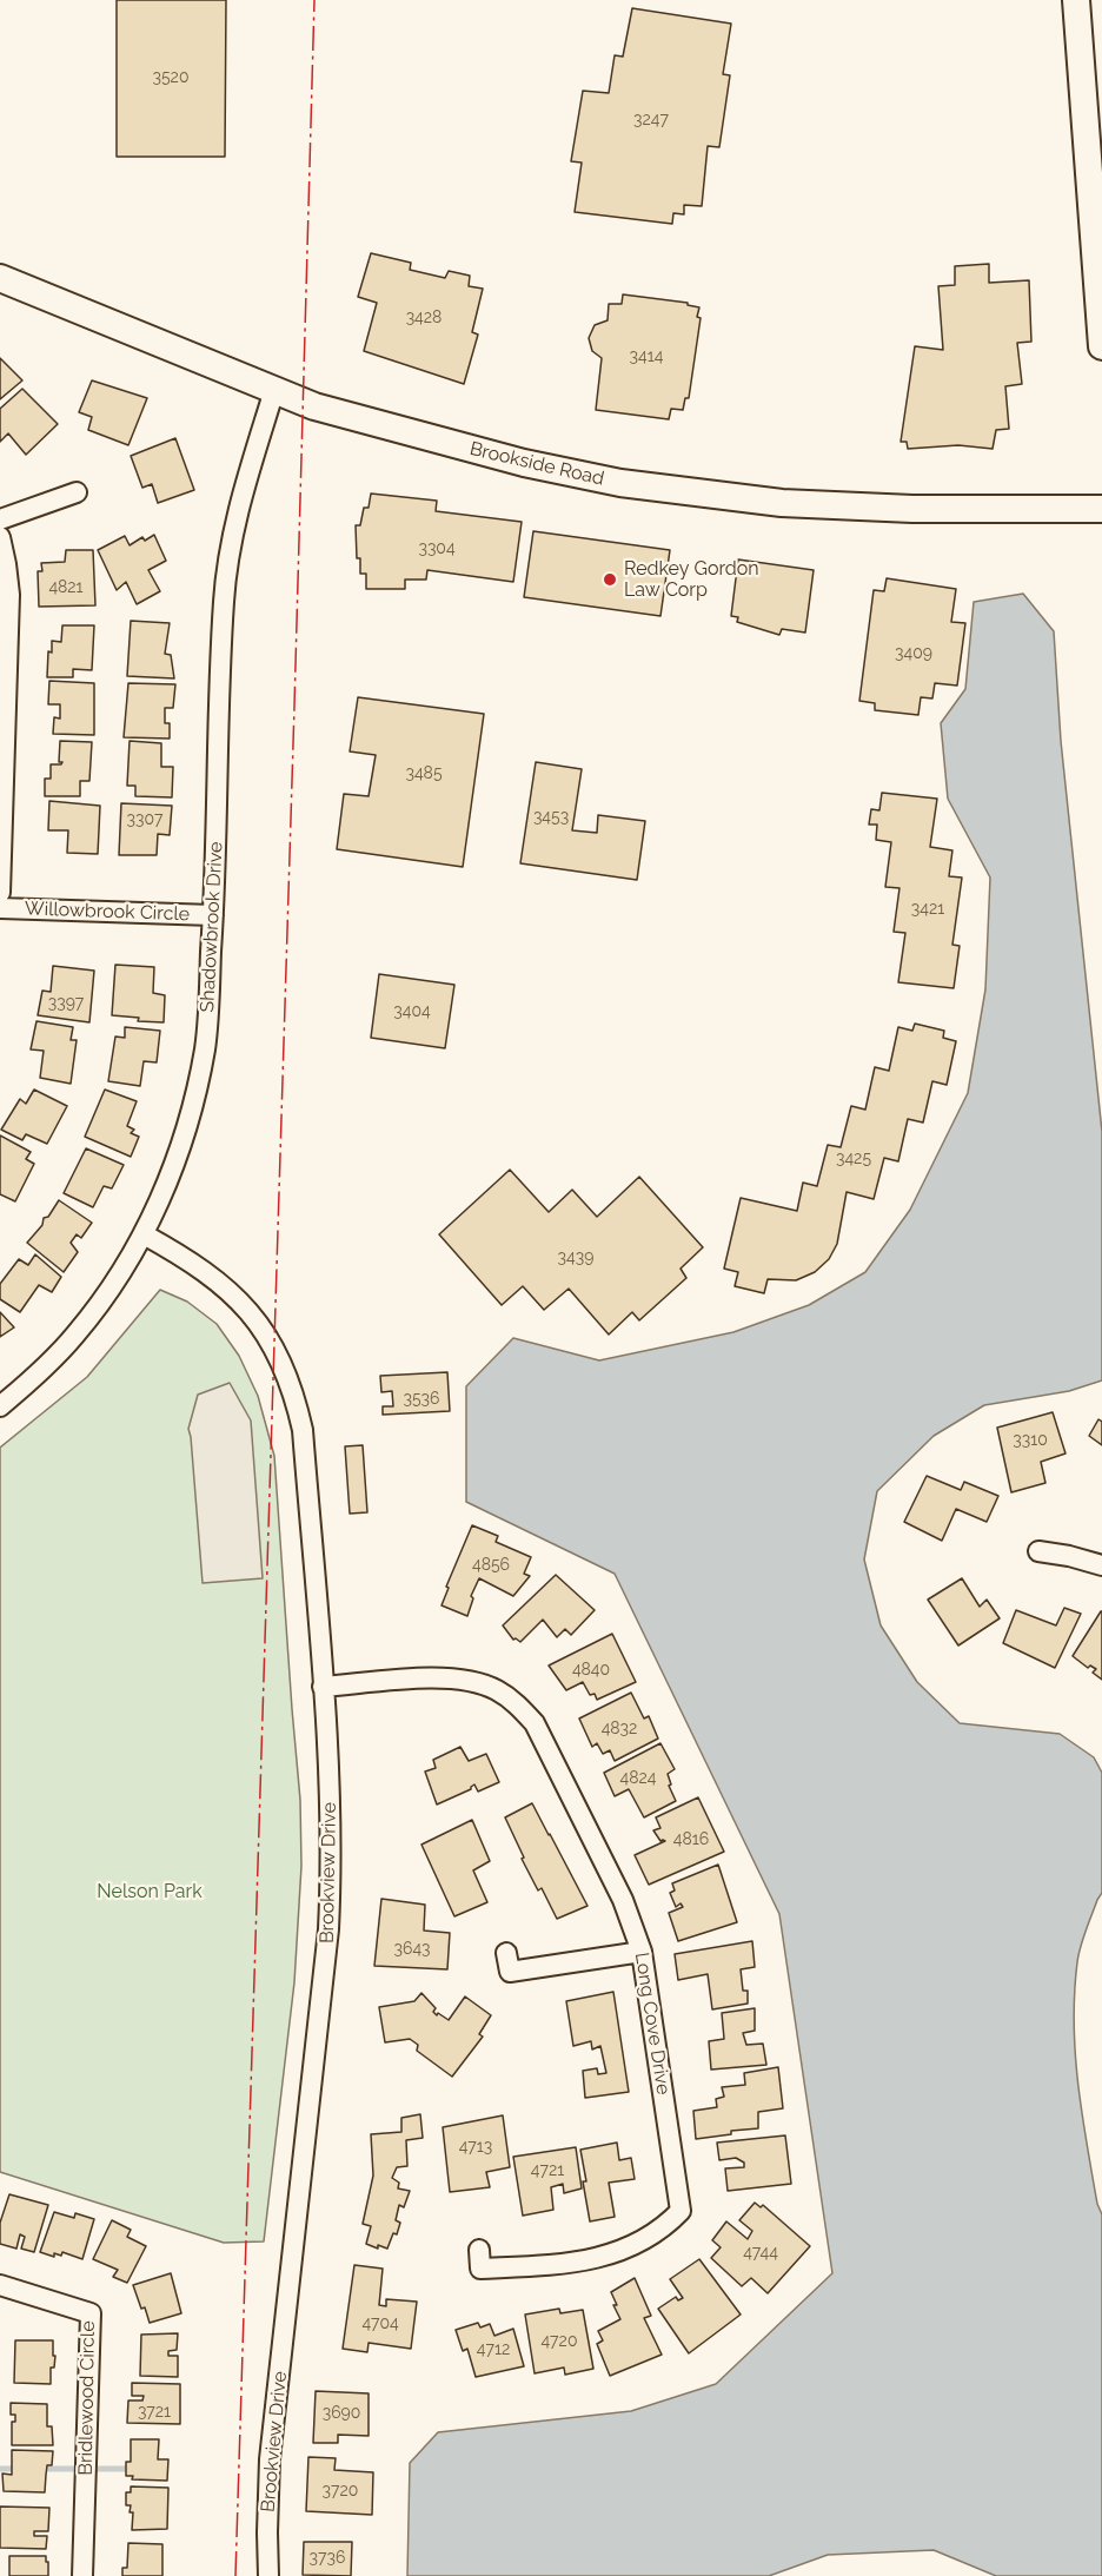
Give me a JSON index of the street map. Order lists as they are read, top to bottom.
{
  "streets": {
    "street": [
      "Brookside Road",
      "Willowbrook Circle",
      "Shadowbrook Drive",
      "Brookview Drive",
      "Long Cove Drive",
      "Bridlewood Circle"
    ]
  },
  "crossings": [
    ["Brookside Road", "Shadowbrook Drive"],
    ["Willowbrook Circle", "Shadowbrook Drive"],
    ["Shadowbrook Drive", "Brookview Drive"],
    ["Brookview Drive", "Long Cove Drive"]
  ],
  "parks": ["Nelson Park"],
  "places": ["Redkey Gordon Law Corp"],
  "house_numbers": [
    "3520",
    "3247",
    "3428",
    "3414",
    "3304",
    "4821",
    "3409",
    "3485",
    "3453",
    "3307",
    "3421",
    "3397",
    "3404",
    "3425",
    "3439",
    "3536",
    "3310",
    "4856",
    "4840",
    "4832",
    "4824",
    "4816",
    "3643",
    "4713",
    "4721",
    "4744",
    "4704",
    "4720",
    "4712",
    "3721",
    "3690",
    "3720",
    "3736"
  ]
}
